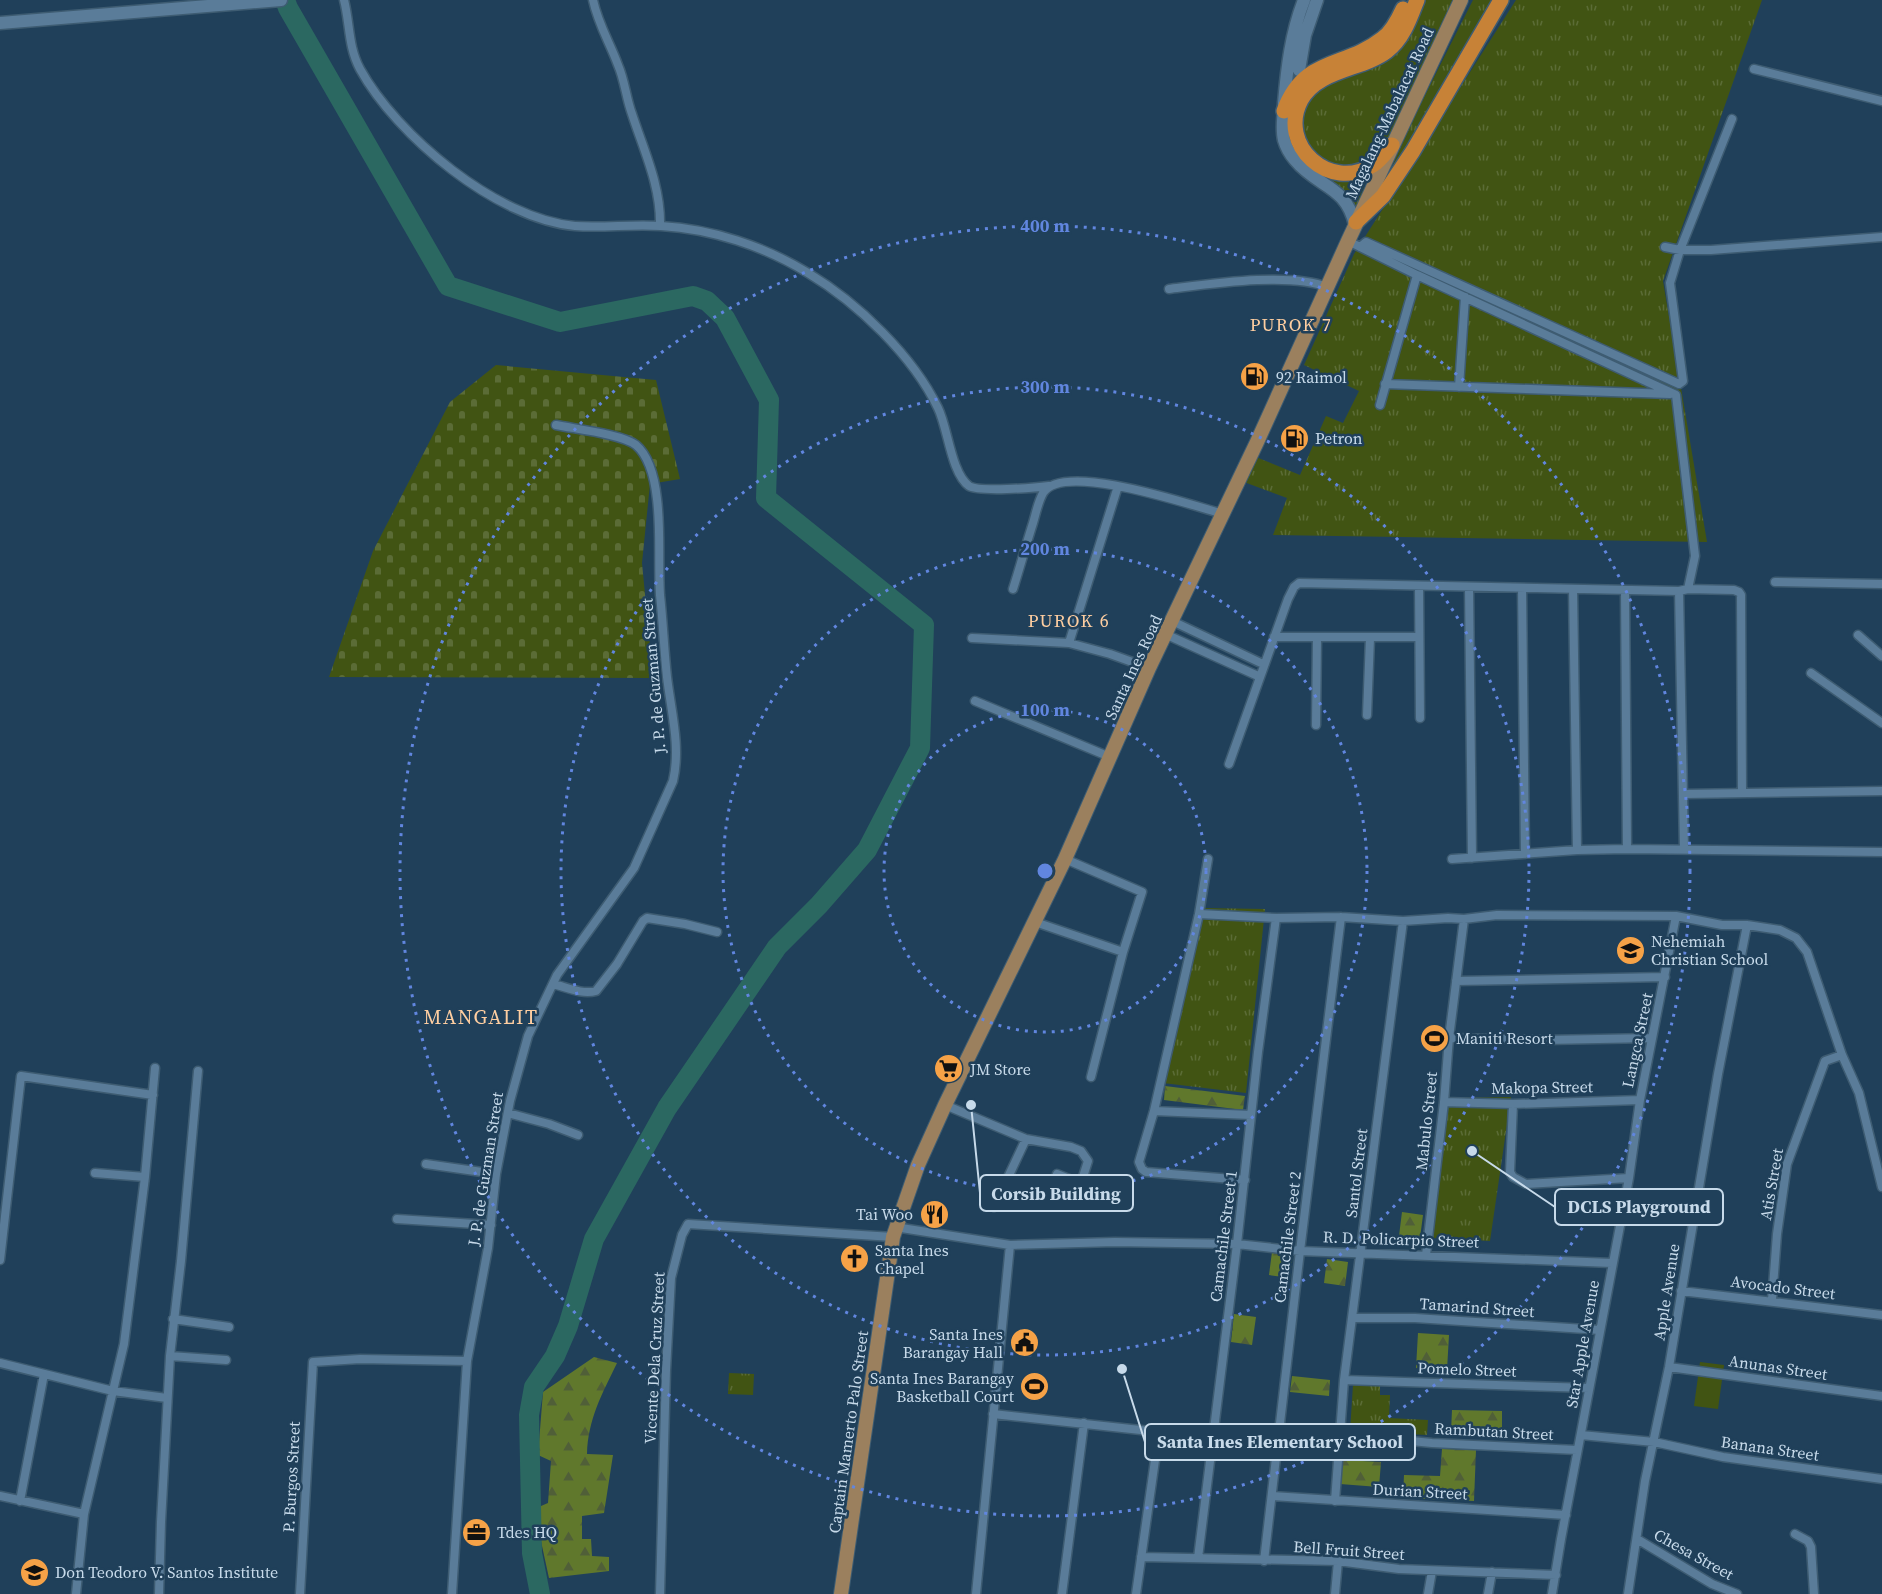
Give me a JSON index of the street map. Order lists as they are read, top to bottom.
{
  "streets": {
    "main road": ["Magalang-Mabalacat Road", "Santa Ines Road", "Captain Mamerto Palo Street"],
    "street": [
      "J. P. de Guzman Street",
      "Langca Street",
      "Makopa Street",
      "Mabulo Street",
      "Santol Street",
      "Atis Street",
      "Camachile Street 1",
      "Camachile Street 2",
      "R. D. Policarpio Street",
      "Avocado Street",
      "Apple Avenue",
      "Tamarind Street",
      "Star Apple Avenue",
      "Vicente Dela Cruz Street",
      "Anunas Street",
      "Pomelo Street",
      "Rambutan Street",
      "Banana Street",
      "P. Burgos Street",
      "Durian Street",
      "Bell Fruit Street",
      "Chesa Street"
    ]
  },
  "crossings": [
    ["Magalang-Mabalacat Road", "Santa Ines Road"],
    ["Santa Ines Road", "Captain Mamerto Palo Street"],
    ["J. P. de Guzman Street", "P. Burgos Street"],
    ["Langca Street", "Makopa Street"],
    ["Langca Street", "Star Apple Avenue"],
    ["Makopa Street", "Mabulo Street"],
    ["Makopa Street", "Star Apple Avenue"],
    ["Mabulo Street", "R. D. Policarpio Street"],
    ["Santol Street", "R. D. Policarpio Street"],
    ["Santol Street", "Tamarind Street"],
    ["Santol Street", "Pomelo Street"],
    ["Santol Street", "Rambutan Street"],
    ["Santol Street", "Durian Street"],
    ["Atis Street", "Avocado Street"],
    ["Camachile Street 1", "R. D. Policarpio Street"],
    ["Camachile Street 1", "Bell Fruit Street"],
    ["Camachile Street 2", "R. D. Policarpio Street"],
    ["Camachile Street 2", "Durian Street"],
    ["Camachile Street 2", "Bell Fruit Street"],
    ["R. D. Policarpio Street", "Star Apple Avenue"],
    ["R. D. Policarpio Street", "Vicente Dela Cruz Street"],
    ["R. D. Policarpio Street", "Captain Mamerto Palo Street"],
    ["Avocado Street", "Apple Avenue"],
    ["Apple Avenue", "Anunas Street"],
    ["Apple Avenue", "Banana Street"],
    ["Apple Avenue", "Chesa Street"],
    ["Tamarind Street", "Star Apple Avenue"],
    ["Star Apple Avenue", "Pomelo Street"],
    ["Star Apple Avenue", "Rambutan Street"],
    ["Star Apple Avenue", "Banana Street"],
    ["Star Apple Avenue", "Durian Street"],
    ["Star Apple Avenue", "Bell Fruit Street"],
    ["Vicente Dela Cruz Street", "Captain Mamerto Palo Street"]
  ],
  "districts": ["PUROK 7", "PUROK 6", "MANGALIT"],
  "places": {
    "fuel station": ["92 Raimol", "Petron"],
    "school or university": ["Nehemiah Christian School", "Don Teodoro V. Santos Institute"],
    "sports": ["Maniti Resort", "Santa Ines Barangay Basketball Court"],
    "supermarket": ["JM Store"],
    "other": ["Corsib Building", "DCLS Playground", "Santa Ines Elementary School"],
    "restaurant": ["Tai Woo"],
    "church": ["Santa Ines Chapel"],
    "public building": ["Santa Ines Barangay Hall"],
    "office": ["Tdes HQ"]
  },
  "rings": [
    "400 m",
    "300 m",
    "200 m",
    "100 m"
  ]
}
